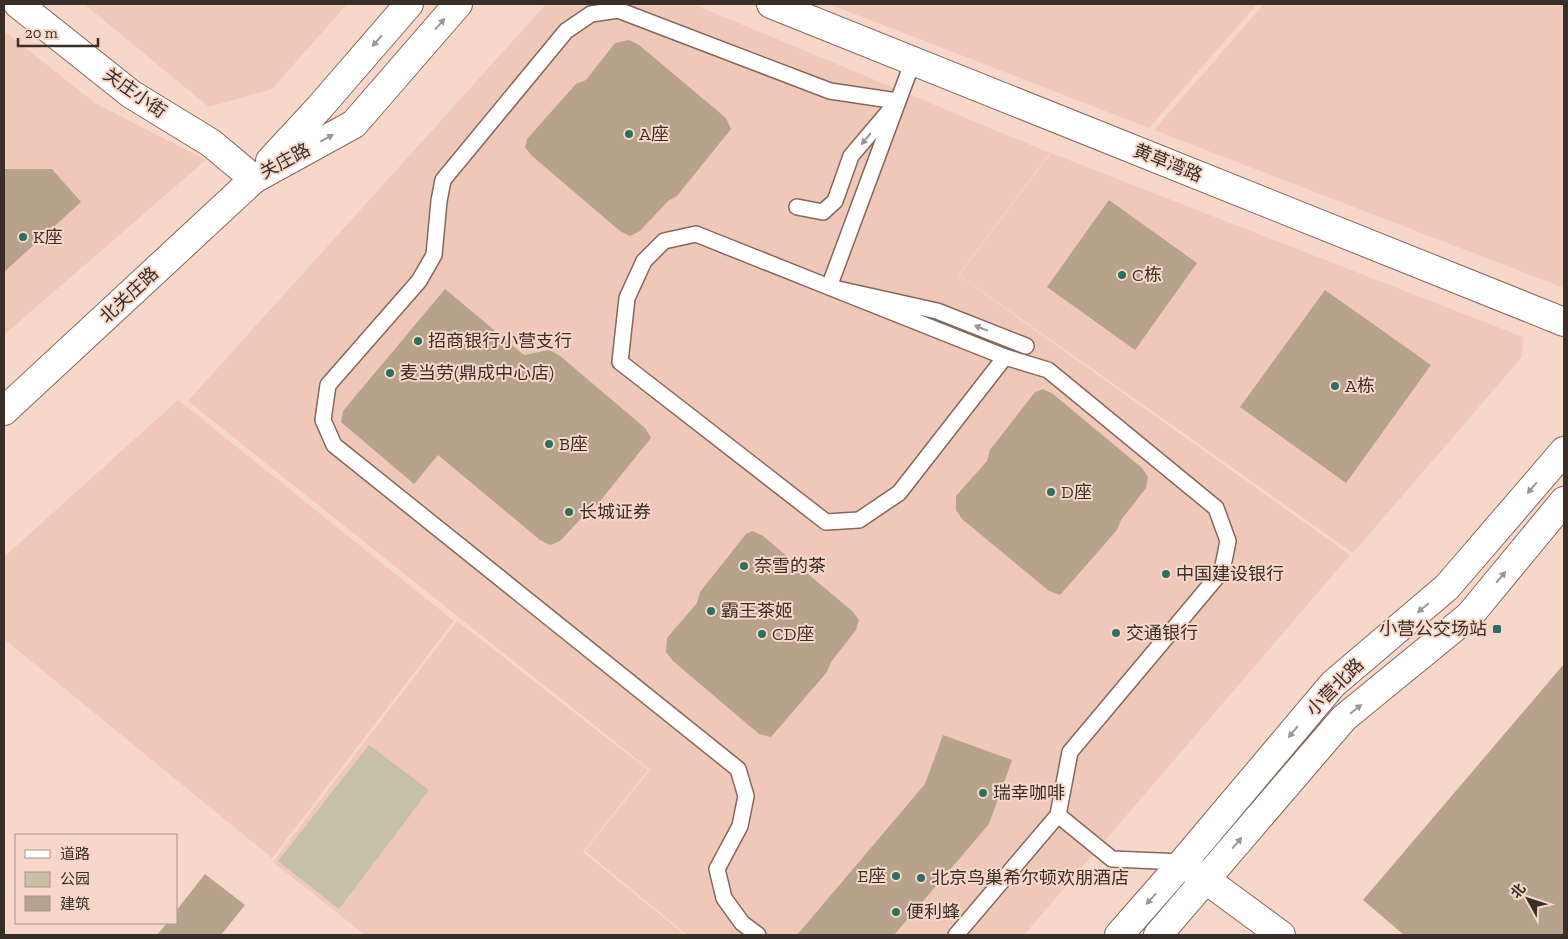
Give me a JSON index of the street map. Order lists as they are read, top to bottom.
{
  "streets": {
    "street": [
      "关庄小街",
      "关庄路",
      "黄草湾路",
      "北关庄路",
      "小营北路"
    ]
  },
  "crossings": [
    ["关庄小街", "关庄路"],
    ["关庄小街", "北关庄路"],
    ["关庄路", "北关庄路"]
  ],
  "places": {
    "other": [
      "A座",
      "K座",
      "C栋",
      "招商银行小营支行",
      "麦当劳(鼎成中心店)",
      "A栋",
      "B座",
      "D座",
      "长城证券",
      "奈雪的茶",
      "中国建设银行",
      "霸王茶姬",
      "交通银行",
      "CD座",
      "瑞幸咖啡",
      "E座",
      "北京鸟巢希尔顿欢朋酒店",
      "便利蜂"
    ],
    "transit": ["小营公交场站"]
  },
  "legend": ["道路", "公园", "建筑"],
  "scale_bar": "20 m",
  "north": "top left"
}
